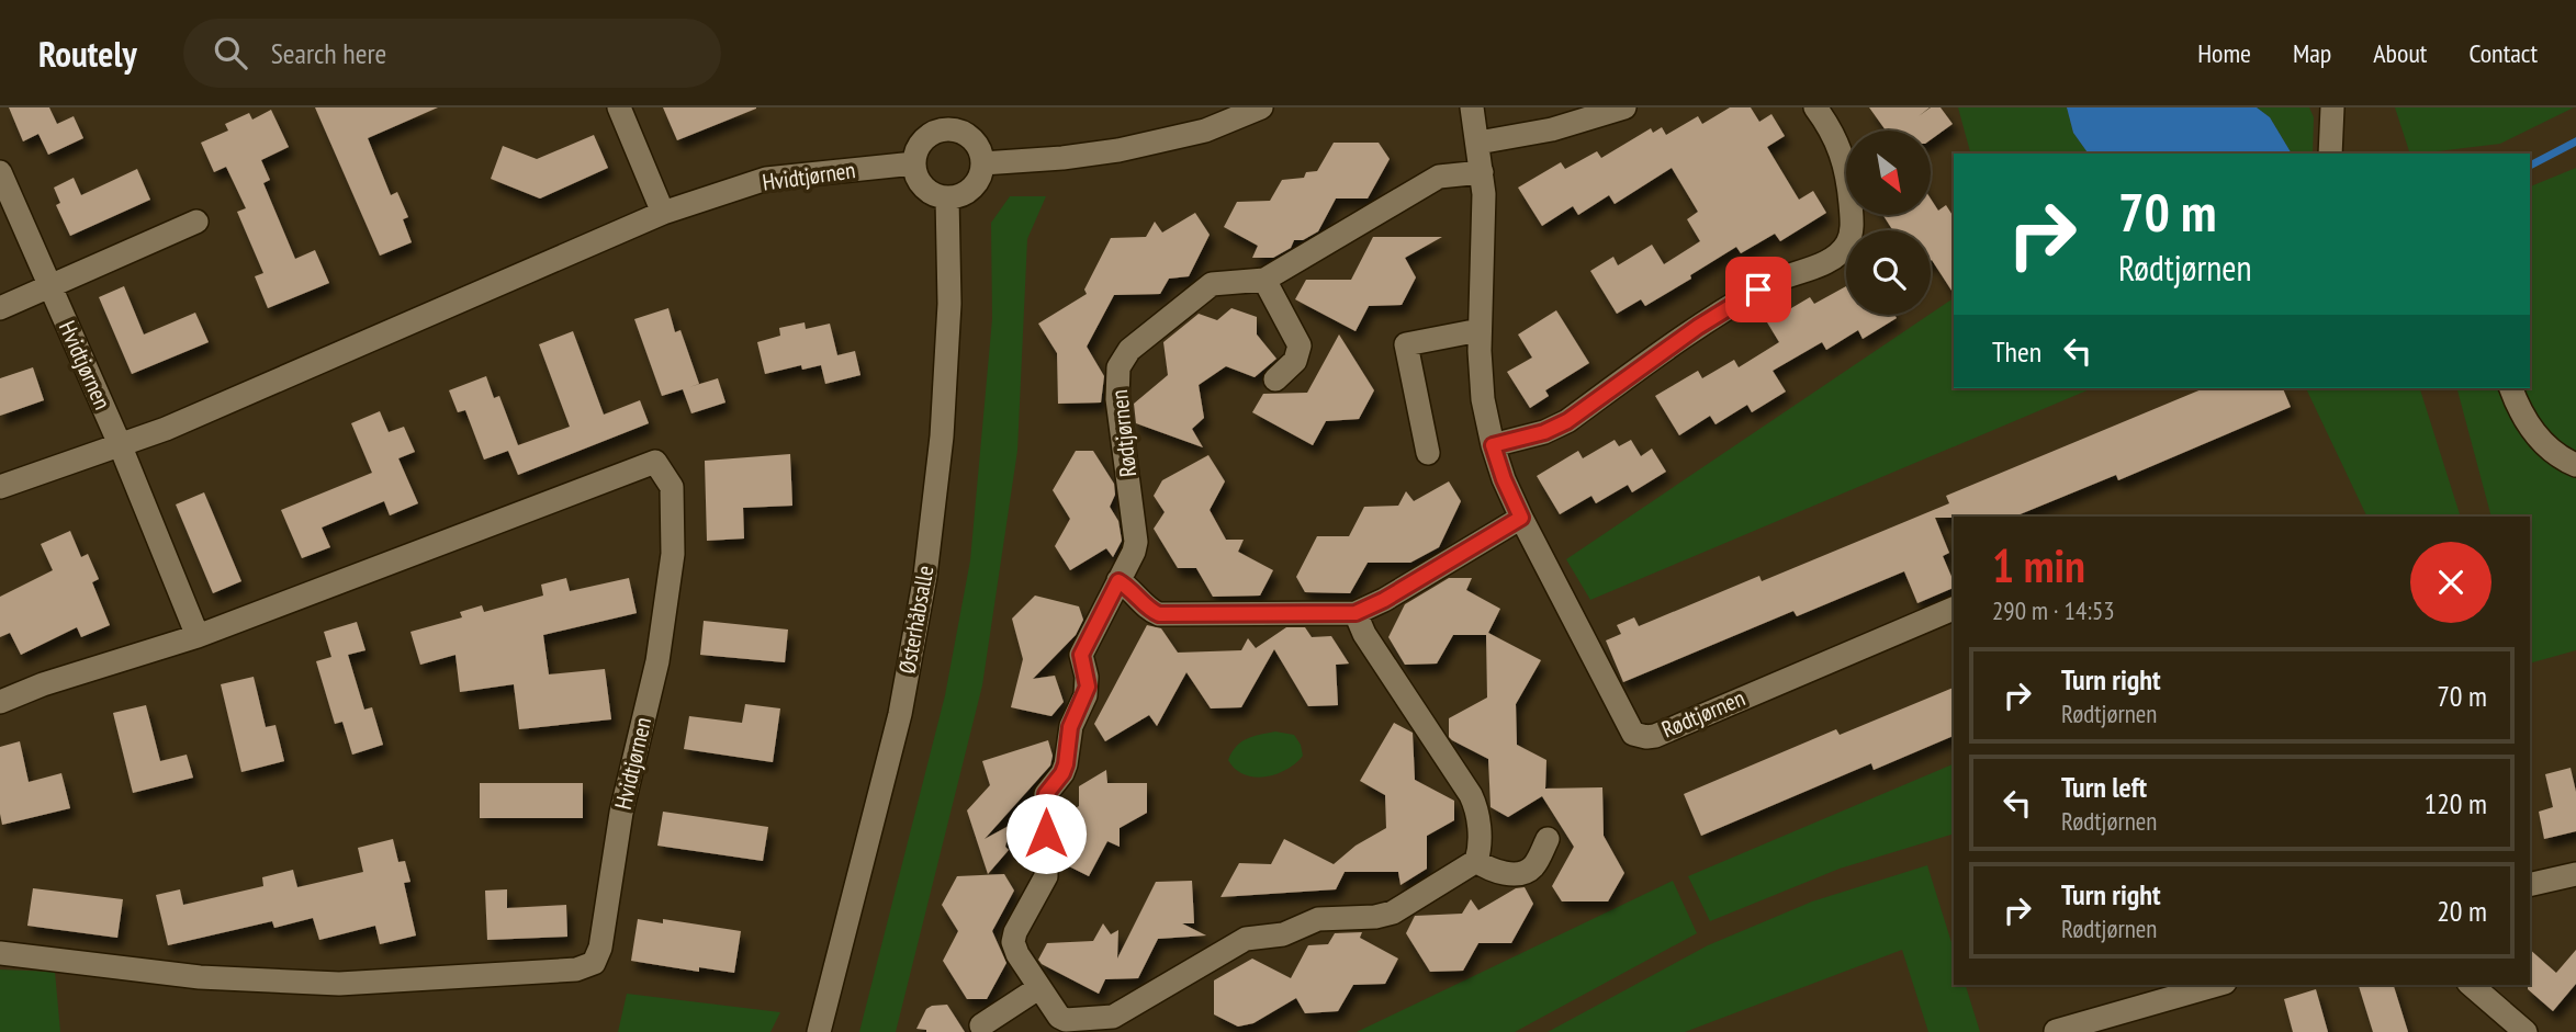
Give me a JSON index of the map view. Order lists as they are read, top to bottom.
{
  "streets": {
    "street": ["Hvidtjørnen", "Rødtjørnen", "Østerhåbsalle"]
  },
  "crossings": [
    ["Hvidtjørnen", "Østerhåbsalle"]
  ],
  "north": "bottom right",
  "page": {
    "header": "Routely",
    "search": "Search here",
    "nav": [
      "Home",
      "Map",
      "About",
      "Contact"
    ],
    "turn": ["70 m", "Rødtjørnen"],
    "then": "Then",
    "heading": ["1 min", "290 m · 14:53"],
    "list": [
      {
        "name": "Turn right",
        "note": "Rødtjørnen",
        "value": "70 m"
      },
      {
        "name": "Turn left",
        "note": "Rødtjørnen",
        "value": "120 m"
      },
      {
        "name": "Turn right",
        "note": "Rødtjørnen",
        "value": "20 m"
      }
    ]
  }
}
